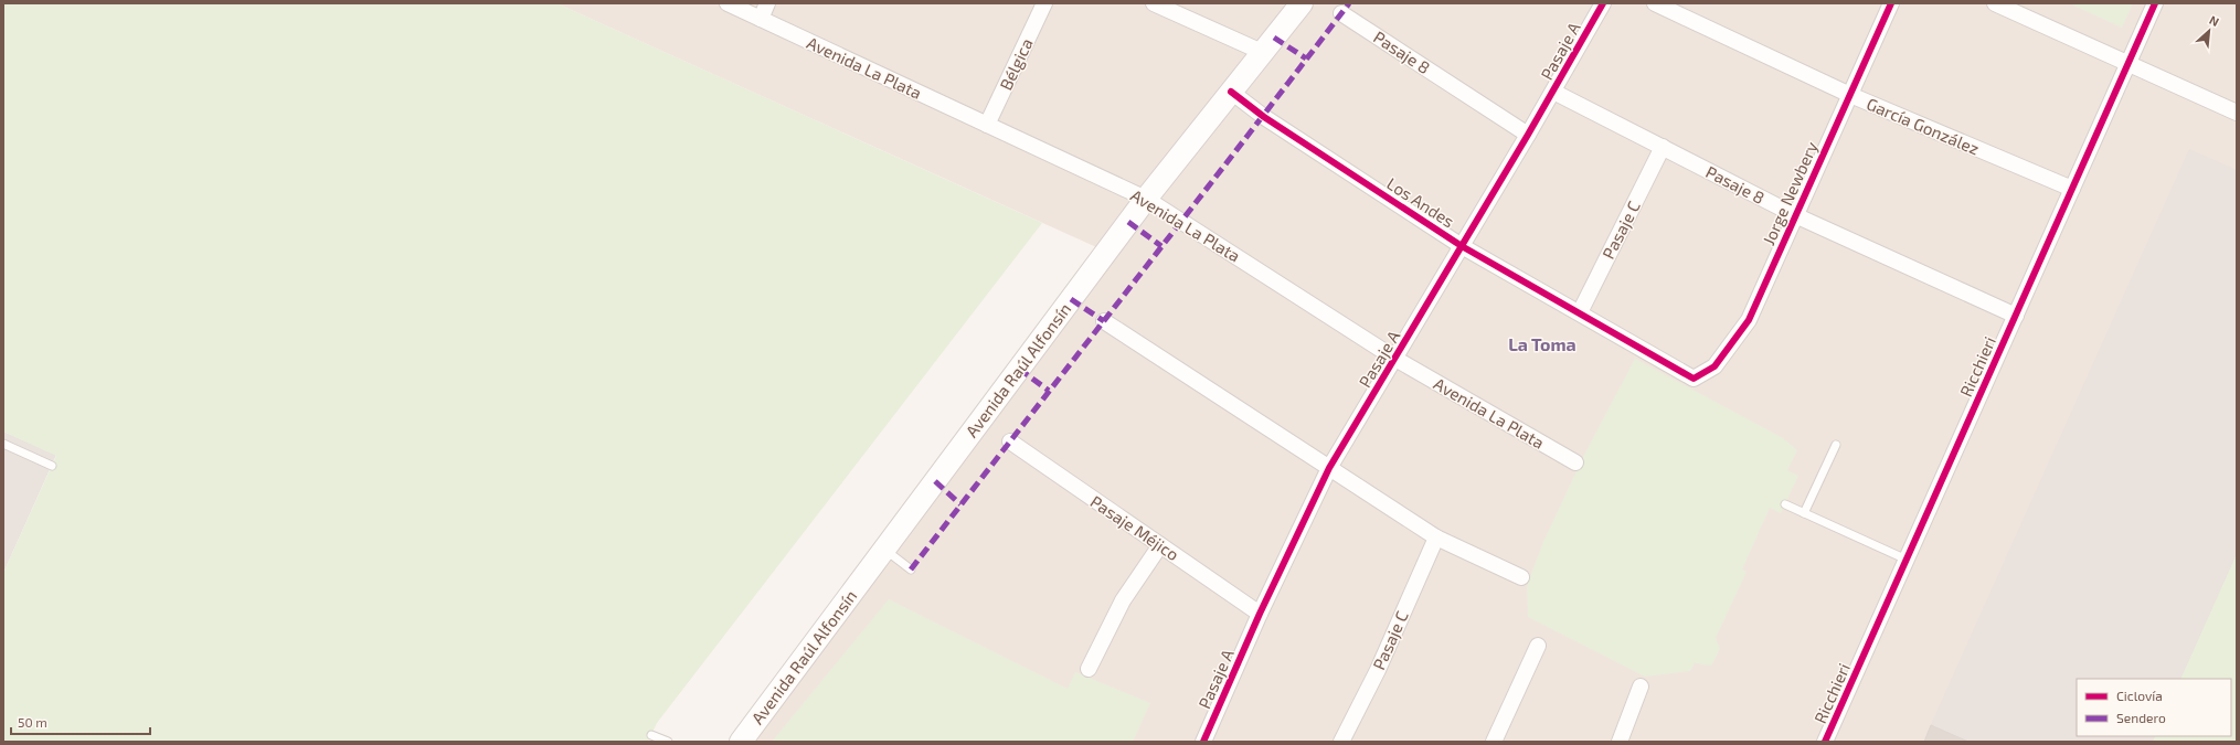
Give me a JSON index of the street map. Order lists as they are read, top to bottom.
{
  "streets": {
    "main road": ["Avenida Raúl Alfonsín"],
    "street": [
      "Pasaje A",
      "Pasaje 8",
      "Bélgica",
      "Avenida La Plata",
      "García González",
      "Jorge Newbery",
      "Los Andes",
      "Pasaje C",
      "Ricchieri",
      "Pasaje Méjico"
    ]
  },
  "crossings": [
    ["Pasaje A", "Pasaje 8"],
    ["Pasaje A", "Avenida La Plata"],
    ["Pasaje A", "Los Andes"],
    ["Pasaje A", "Pasaje Méjico"],
    ["Pasaje 8", "Jorge Newbery"],
    ["Pasaje 8", "Pasaje C"],
    ["Pasaje 8", "Ricchieri"],
    ["Bélgica", "Avenida La Plata"],
    ["Avenida La Plata", "Avenida Raúl Alfonsín"],
    ["García González", "Jorge Newbery"],
    ["García González", "Ricchieri"],
    ["Jorge Newbery", "Los Andes"],
    ["Los Andes", "Pasaje C"],
    ["Los Andes", "Avenida Raúl Alfonsín"]
  ],
  "districts": ["La Toma"],
  "legend": ["Ciclovía", "Sendero"],
  "scale_bar": "50 m",
  "north": "top right"
}
